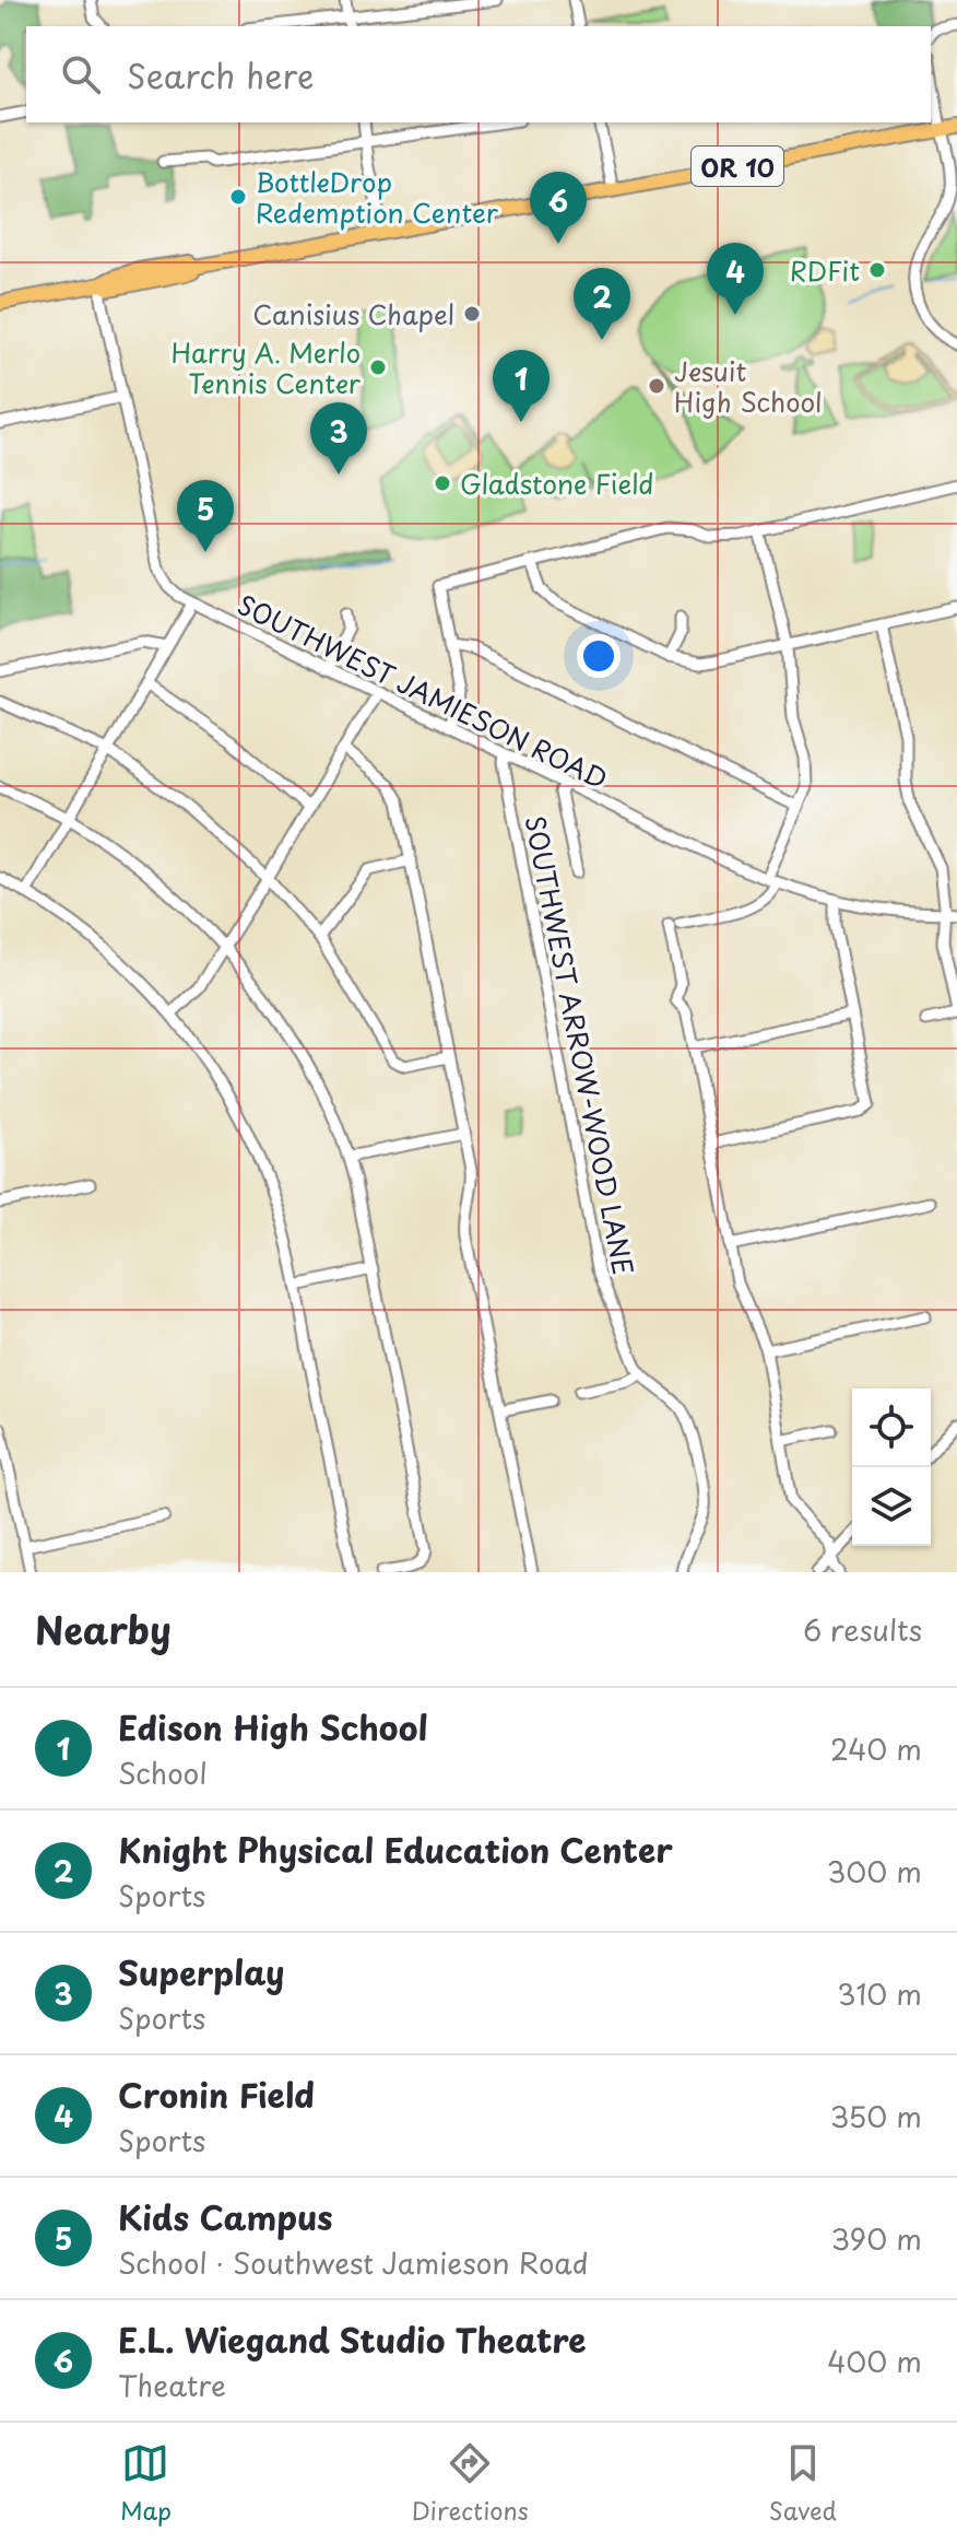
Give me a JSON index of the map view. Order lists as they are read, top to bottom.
{
  "streets": {
    "main road": ["OR 10"],
    "street": ["SOUTHWEST JAMIESON ROAD", "SOUTHWEST ARROW-WOOD LANE"]
  },
  "crossings": [
    ["OR 10", "SOUTHWEST JAMIESON ROAD"],
    ["SOUTHWEST JAMIESON ROAD", "SOUTHWEST ARROW-WOOD LANE"]
  ],
  "places": [
    "BottleDrop Redemption Center",
    "RDFit",
    "Canisius Chapel",
    "Harry A. Merlo Tennis Center",
    "Jesuit High School",
    "Gladstone Field"
  ],
  "page": {
    "search": "Search here",
    "pins": [
      "6",
      "4",
      "2",
      "1",
      "3",
      "5"
    ],
    "heading": ["Nearby", "6 results"],
    "list": [
      {
        "mark": "1",
        "name": "Edison High School",
        "note": "School",
        "value": "240 m"
      },
      {
        "mark": "2",
        "name": "Knight Physical Education Center",
        "note": "Sports",
        "value": "300 m"
      },
      {
        "mark": "3",
        "name": "Superplay",
        "note": "Sports",
        "value": "310 m"
      },
      {
        "mark": "4",
        "name": "Cronin Field",
        "note": "Sports",
        "value": "350 m"
      },
      {
        "mark": "5",
        "name": "Kids Campus",
        "note": "School · Southwest Jamieson Road",
        "value": "390 m"
      },
      {
        "mark": "6",
        "name": "E.L. Wiegand Studio Theatre",
        "note": "Theatre",
        "value": "400 m"
      }
    ],
    "nav": ["Map", "Directions", "Saved"]
  }
}
